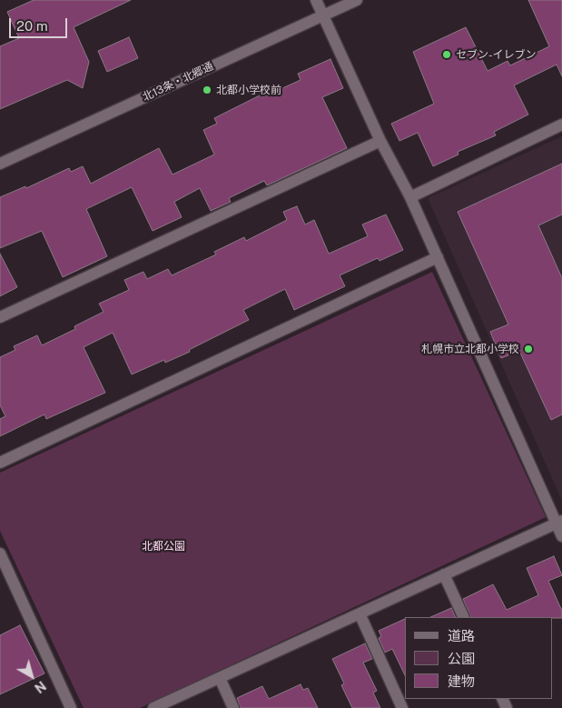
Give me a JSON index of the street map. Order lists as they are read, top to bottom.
{
  "streets": {
    "street": ["北13条・北郷通"]
  },
  "parks": ["北都公園"],
  "places": ["セブン-イレブン", "北都小学校前", "札幌市立北都小学校"],
  "legend": ["道路", "公園", "建物"],
  "scale_bar": "20 m",
  "north": "bottom right"
}
